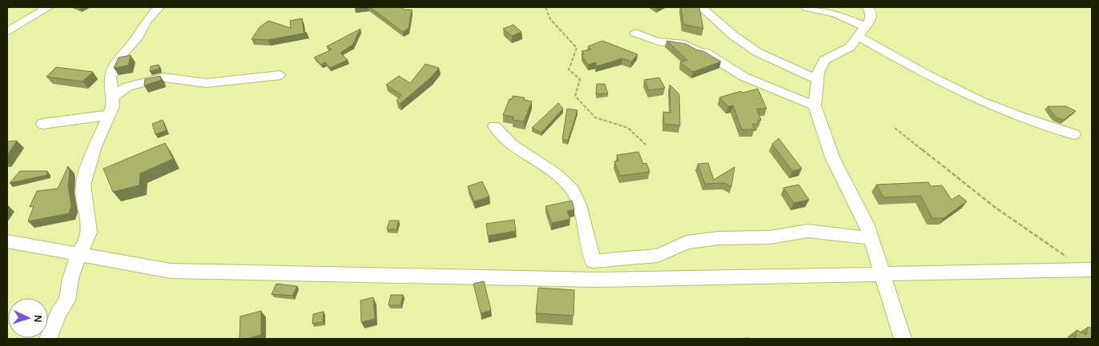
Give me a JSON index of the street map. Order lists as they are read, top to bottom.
{
  "north": "right"
}
